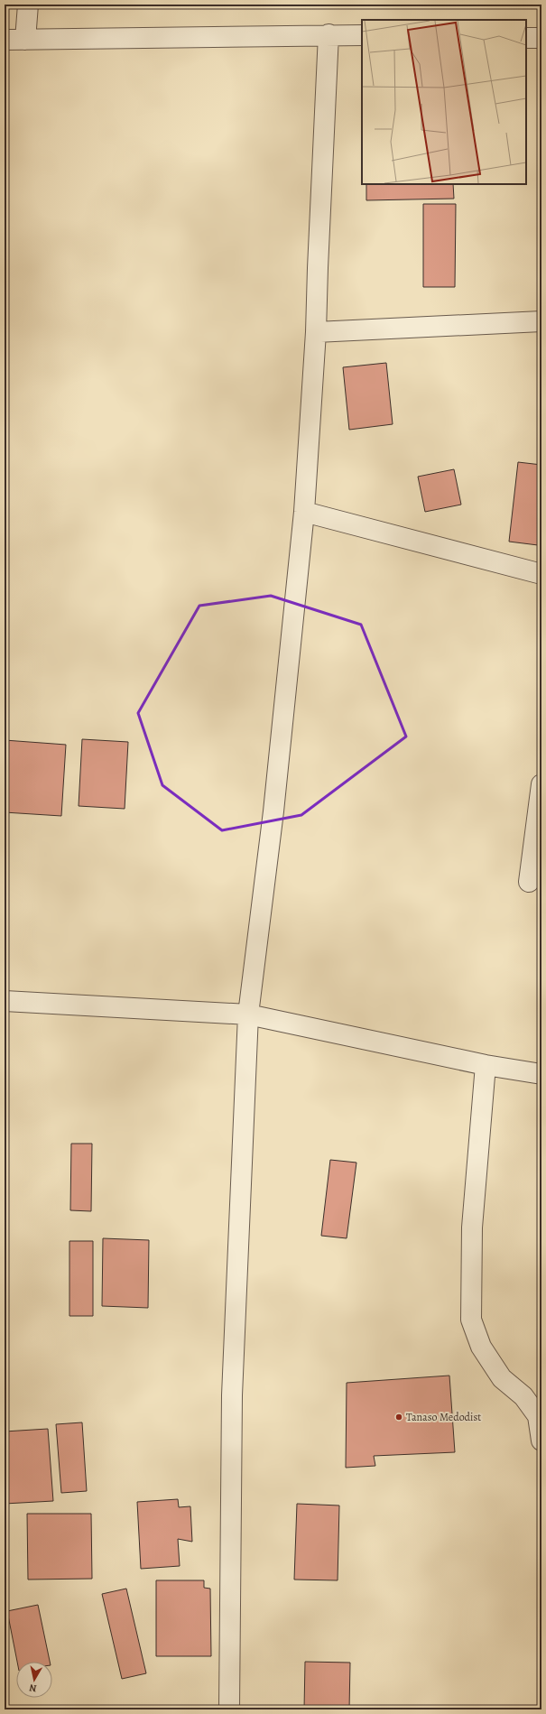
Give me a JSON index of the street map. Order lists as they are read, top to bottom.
{
  "places": ["Tanaso Medodist"],
  "north": "bottom"
}
